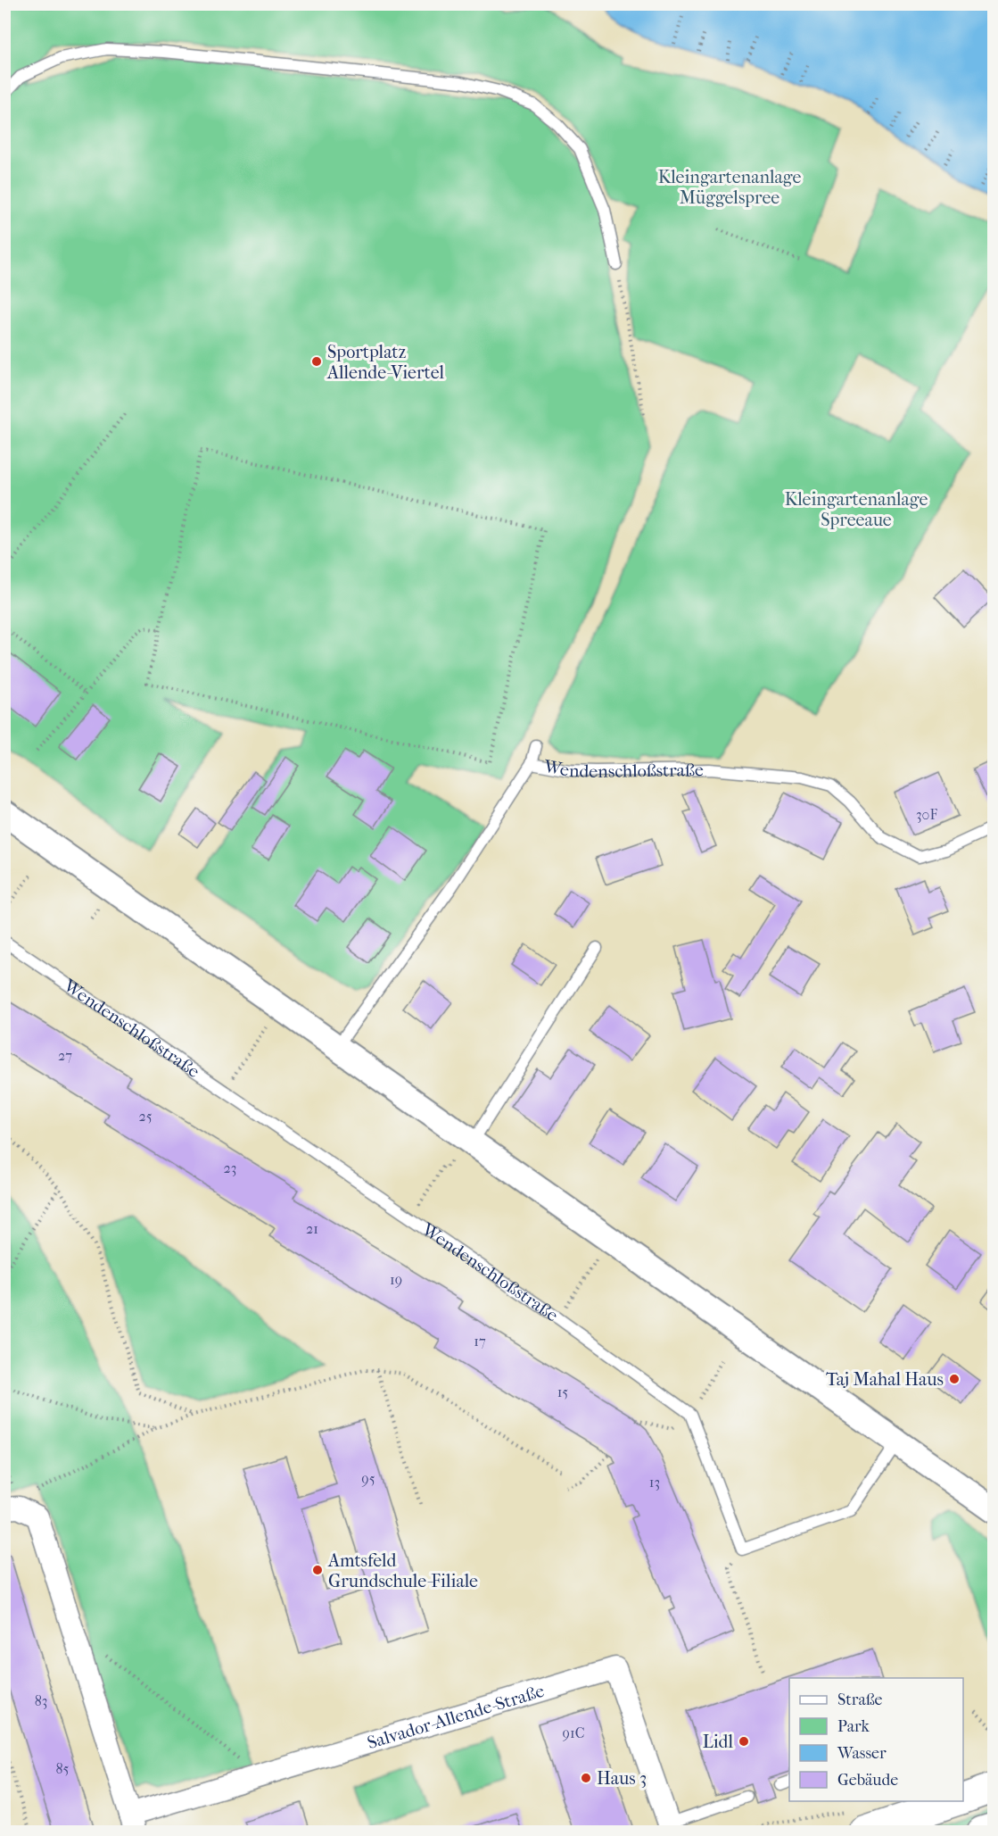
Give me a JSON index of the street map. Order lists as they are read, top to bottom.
{
  "streets": {
    "street": ["Salvador-Allende-Straße"],
    "lane": ["Wendenschloßstraße"]
  },
  "parks": ["Kleingartenanlage Müggelspree", "Kleingartenanlage Spreeaue"],
  "places": [
    "Sportplatz Allende-Viertel",
    "Taj Mahal Haus",
    "Amtsfeld Grundschule-Filiale",
    "Lidl",
    "Haus 3"
  ],
  "house_numbers": [
    "30F",
    "27",
    "25",
    "23",
    "21",
    "19",
    "17",
    "15",
    "95",
    "13",
    "83",
    "91C",
    "85"
  ],
  "legend": [
    "Straße",
    "Park",
    "Wasser",
    "Gebäude"
  ]
}
